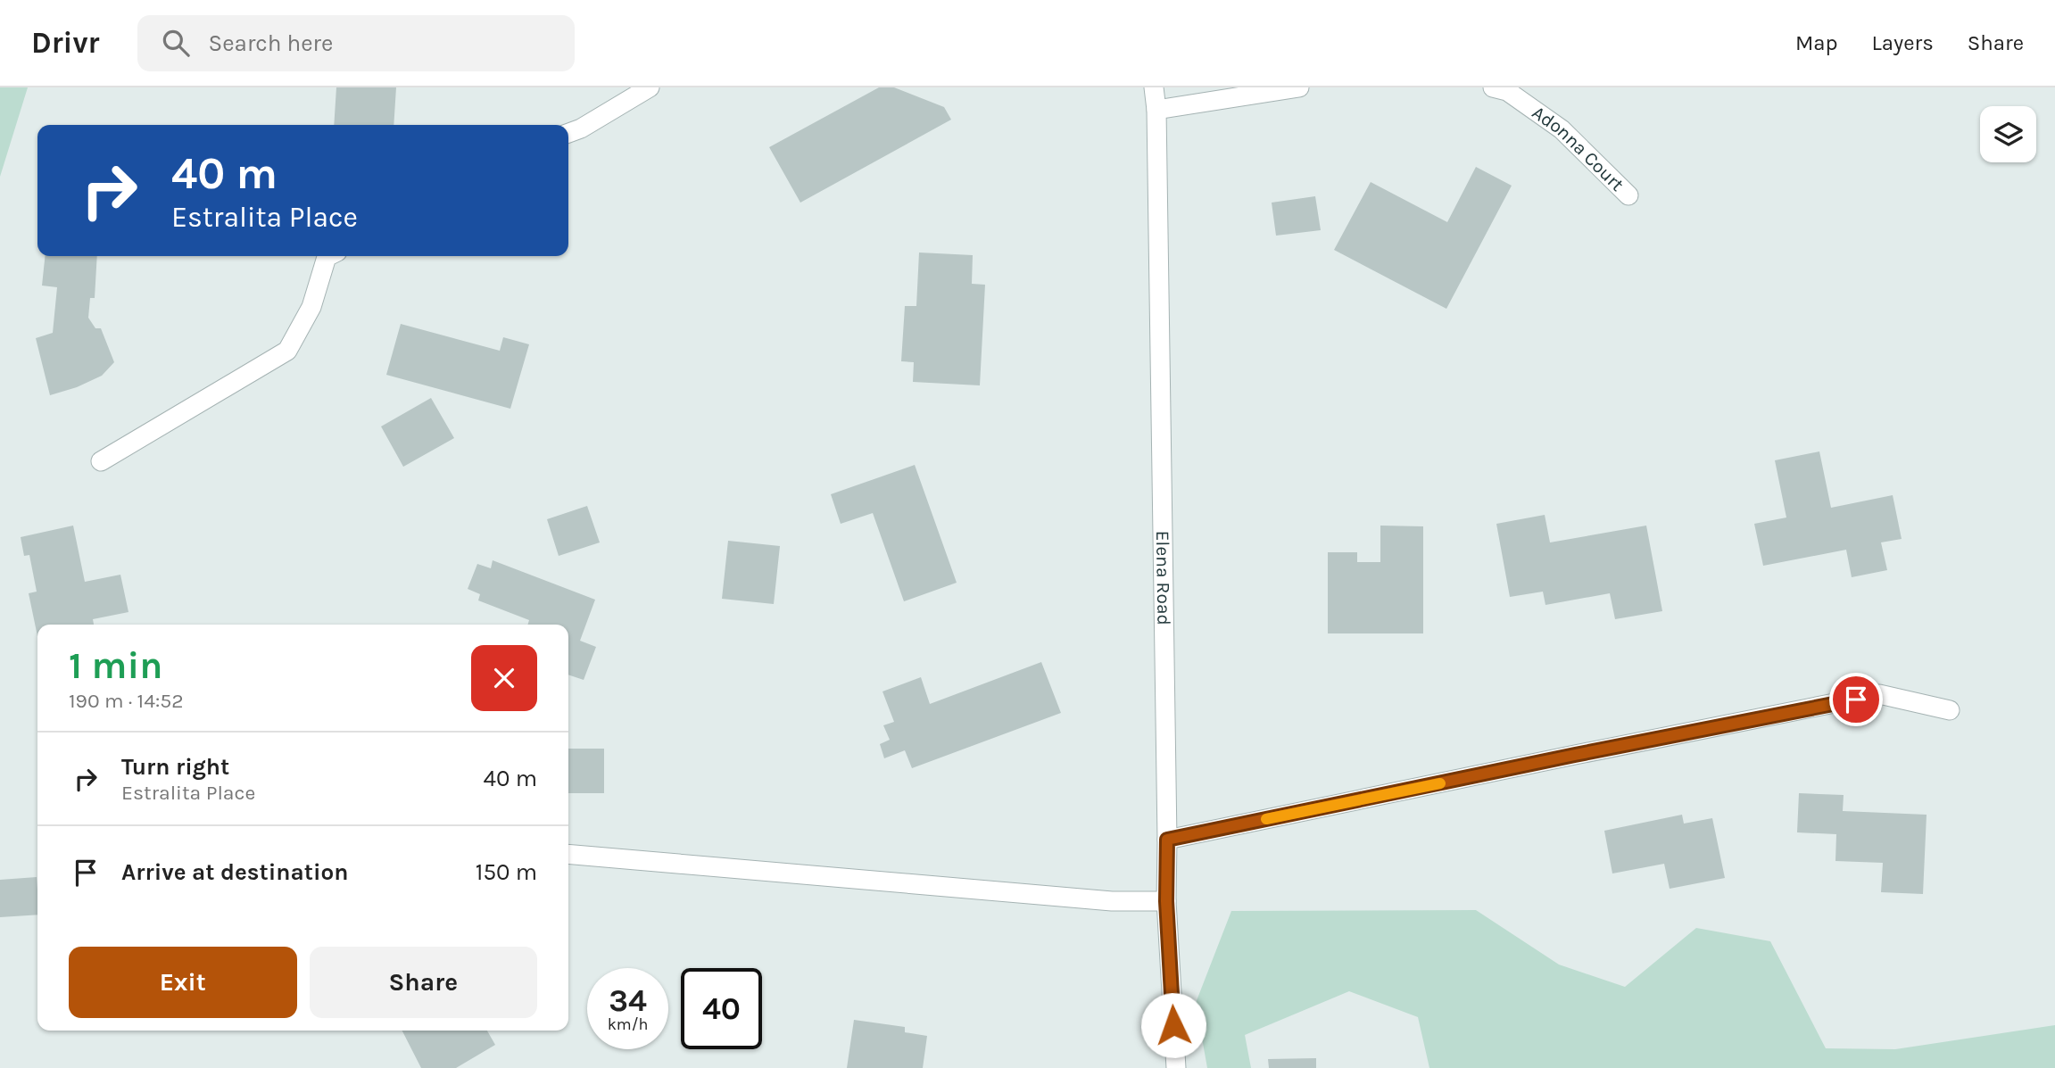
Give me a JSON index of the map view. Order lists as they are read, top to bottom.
{
  "streets": {
    "street": ["Adonna Court", "Elena Road"]
  },
  "page": {
    "header": "Drivr",
    "search": "Search here",
    "nav": ["Map", "Layers", "Share"],
    "turn": ["40 m", "Estralita Place"],
    "heading": ["1 min", "190 m · 14:52"],
    "list": [
      {
        "name": "Turn right",
        "note": "Estralita Place",
        "value": "40 m"
      },
      {
        "name": "Arrive at destination",
        "value": "150 m"
      }
    ],
    "buttons": ["Exit", "Share"],
    "speed": "34 km/h",
    "limit": "40"
  }
}
